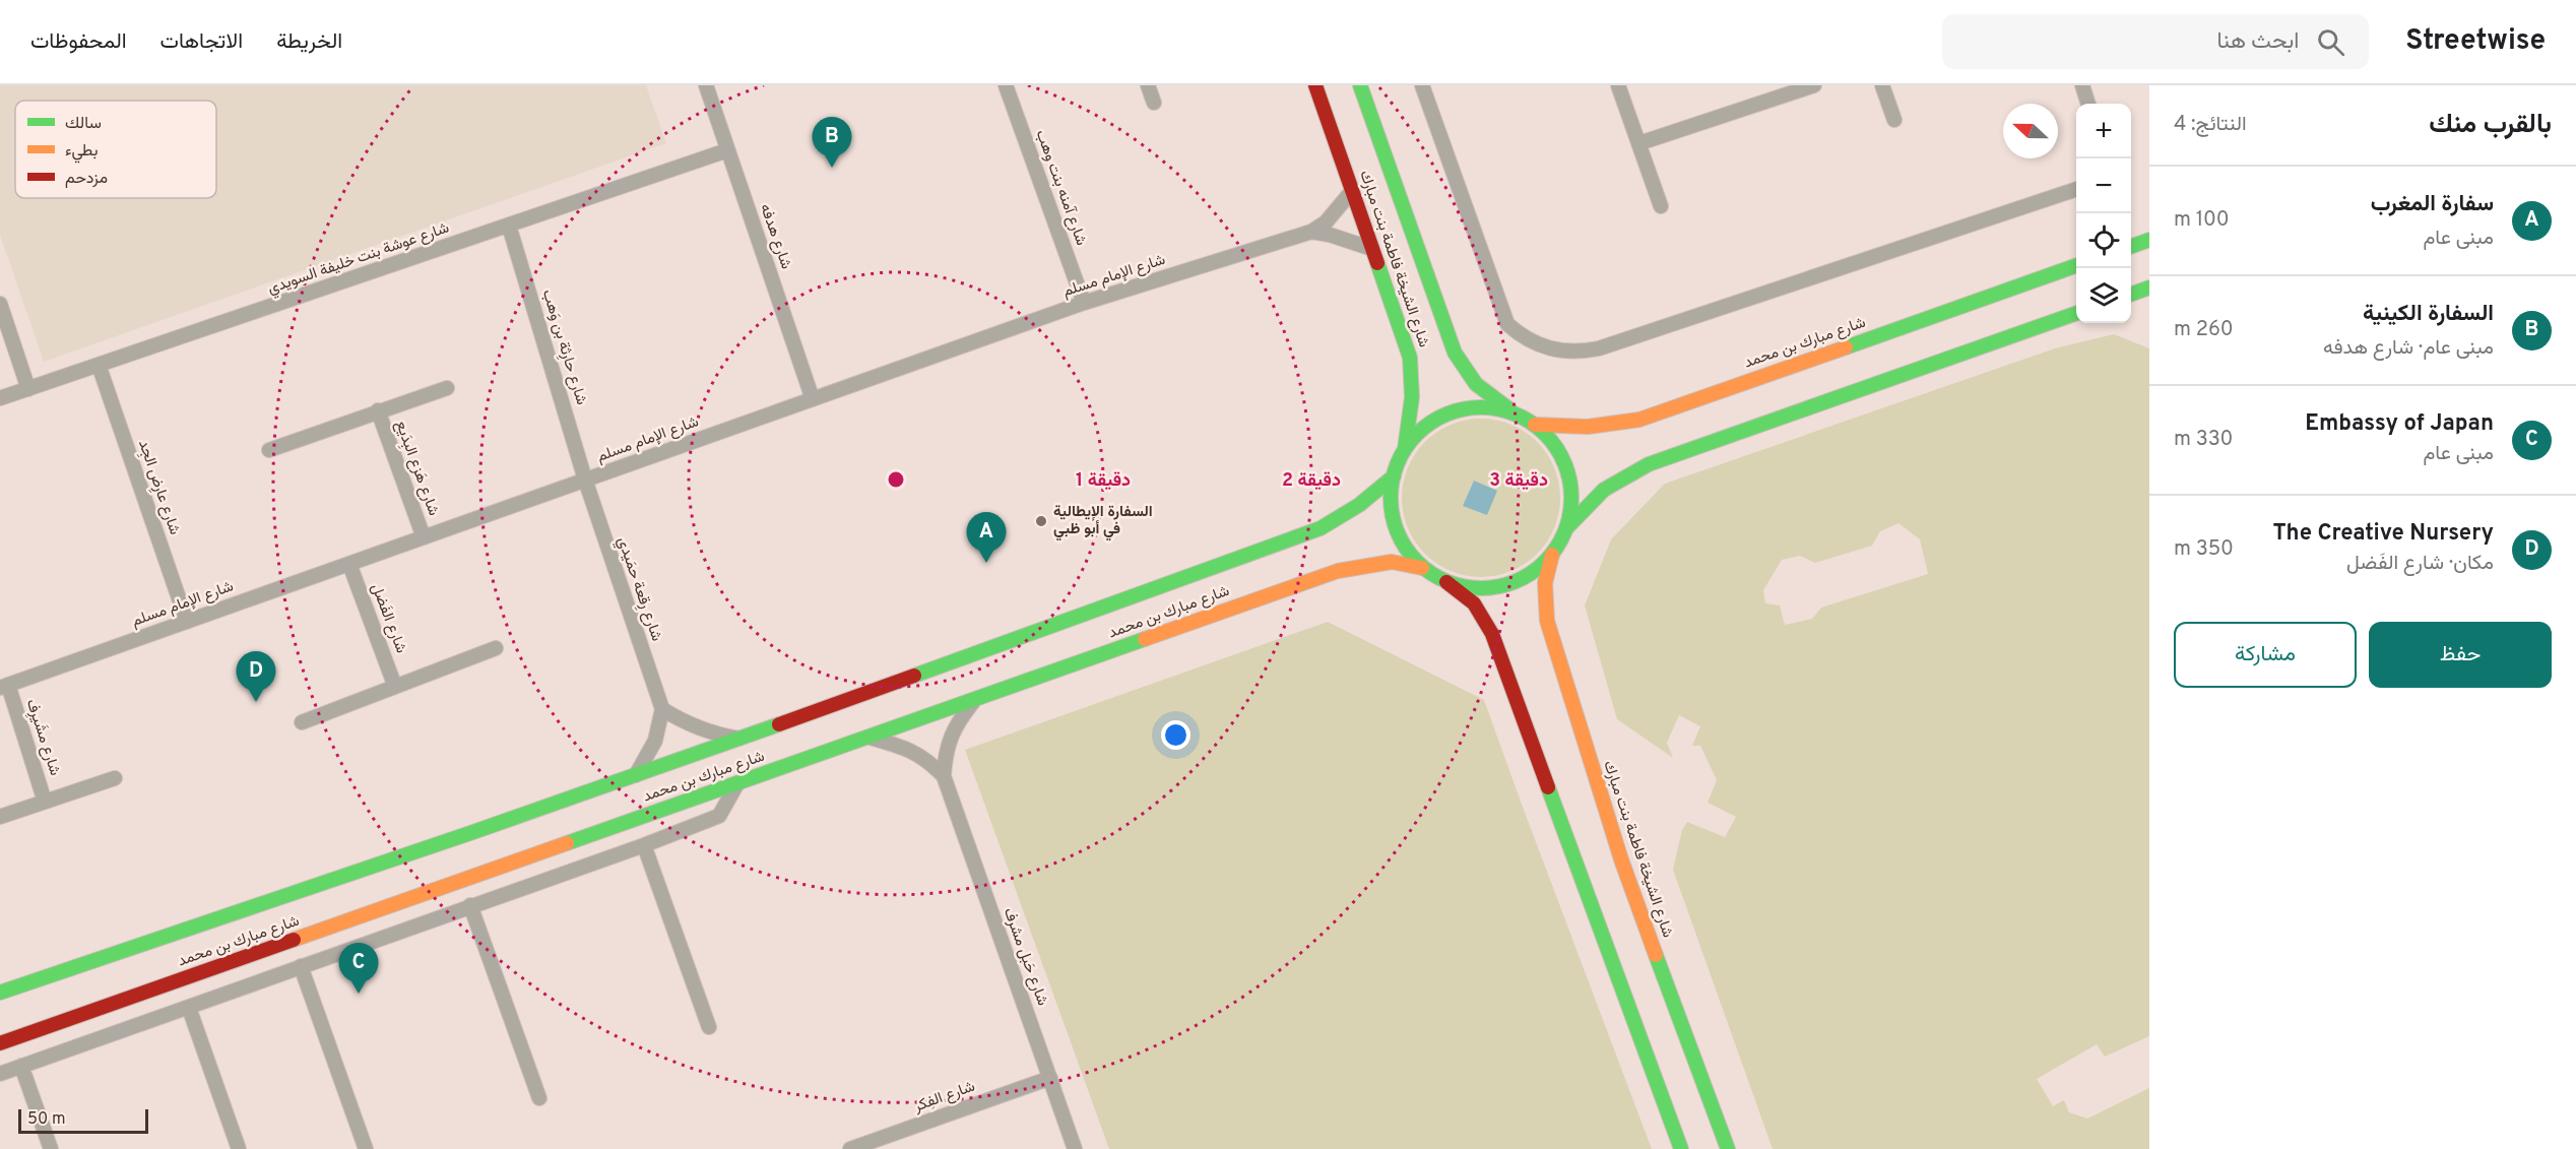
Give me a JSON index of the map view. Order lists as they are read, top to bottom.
{
  "streets": {
    "main road": ["شارع الشيخة فاطمة بنت مبارك", "شارع مبارك بن محمد"],
    "street": [
      "شارع آمنه بنت وهب",
      "شارع هدفه",
      "شارع عوشة بنت خليفة السويدي",
      "شارع الإمام مسلم",
      "شارع حارِثة بن وَهب",
      "شارع هَزع البِدَيع",
      "شارع عارِض الجِد",
      "شارع رِقعة حمَيدي",
      "شارع الفَضل",
      "شارع مشَيرِف",
      "شارع حَبل مشرف",
      "شارع الفِكر"
    ]
  },
  "crossings": [
    ["شارع آمنه بنت وهب", "شارع الإمام مسلم"],
    ["شارع هدفه", "شارع عوشة بنت خليفة السويدي"],
    ["شارع هدفه", "شارع الإمام مسلم"],
    ["شارع عوشة بنت خليفة السويدي", "شارع حارِثة بن وَهب"],
    ["شارع عوشة بنت خليفة السويدي", "شارع عارِض الجِد"],
    ["شارع الشيخة فاطمة بنت مبارك", "شارع الإمام مسلم"],
    ["شارع الشيخة فاطمة بنت مبارك", "شارع مبارك بن محمد"],
    ["شارع الإمام مسلم", "شارع حارِثة بن وَهب"],
    ["شارع الإمام مسلم", "شارع هَزع البِدَيع"],
    ["شارع الإمام مسلم", "شارع عارِض الجِد"],
    ["شارع الإمام مسلم", "شارع رِقعة حمَيدي"],
    ["شارع الإمام مسلم", "شارع الفَضل"],
    ["شارع الإمام مسلم", "شارع مشَيرِف"],
    ["شارع مبارك بن محمد", "شارع حَبل مشرف"],
    ["شارع حارِثة بن وَهب", "شارع رِقعة حمَيدي"],
    ["شارع حَبل مشرف", "شارع الفِكر"]
  ],
  "places": ["السفارة الإيطالية في أبو ظبي"],
  "legend": ["سالك", "بطيء", "مزدحم"],
  "scale_bar": "50 m",
  "north": "left",
  "page": {
    "header": "Streetwise",
    "search": "ابحث هنا",
    "nav": ["الخريطة", "الاتجاهات", "المحفوظات"],
    "heading": ["بالقرب منك", "النتائج: 4"],
    "map_buttons": ["+", "−"],
    "pins": [
      "B",
      "A",
      "D",
      "C"
    ],
    "list": [
      {
        "mark": "A",
        "name": "سفارة المغرب",
        "note": "مبنى عام",
        "value": "100 m"
      },
      {
        "mark": "B",
        "name": "السفارة الكينية",
        "note": "مبنى عام · شارع هدفه",
        "value": "260 m"
      },
      {
        "mark": "C",
        "name": "Embassy of Japan",
        "note": "مبنى عام",
        "value": "330 m"
      },
      {
        "mark": "D",
        "name": "The Creative Nursery",
        "note": "مكان · شارع الفَضل",
        "value": "350 m"
      }
    ],
    "buttons": ["حفظ", "مشاركة"],
    "scale": "50 m"
  },
  "rings": ["1 دقيقة", "2 دقيقة", "3 دقيقة"]
}
